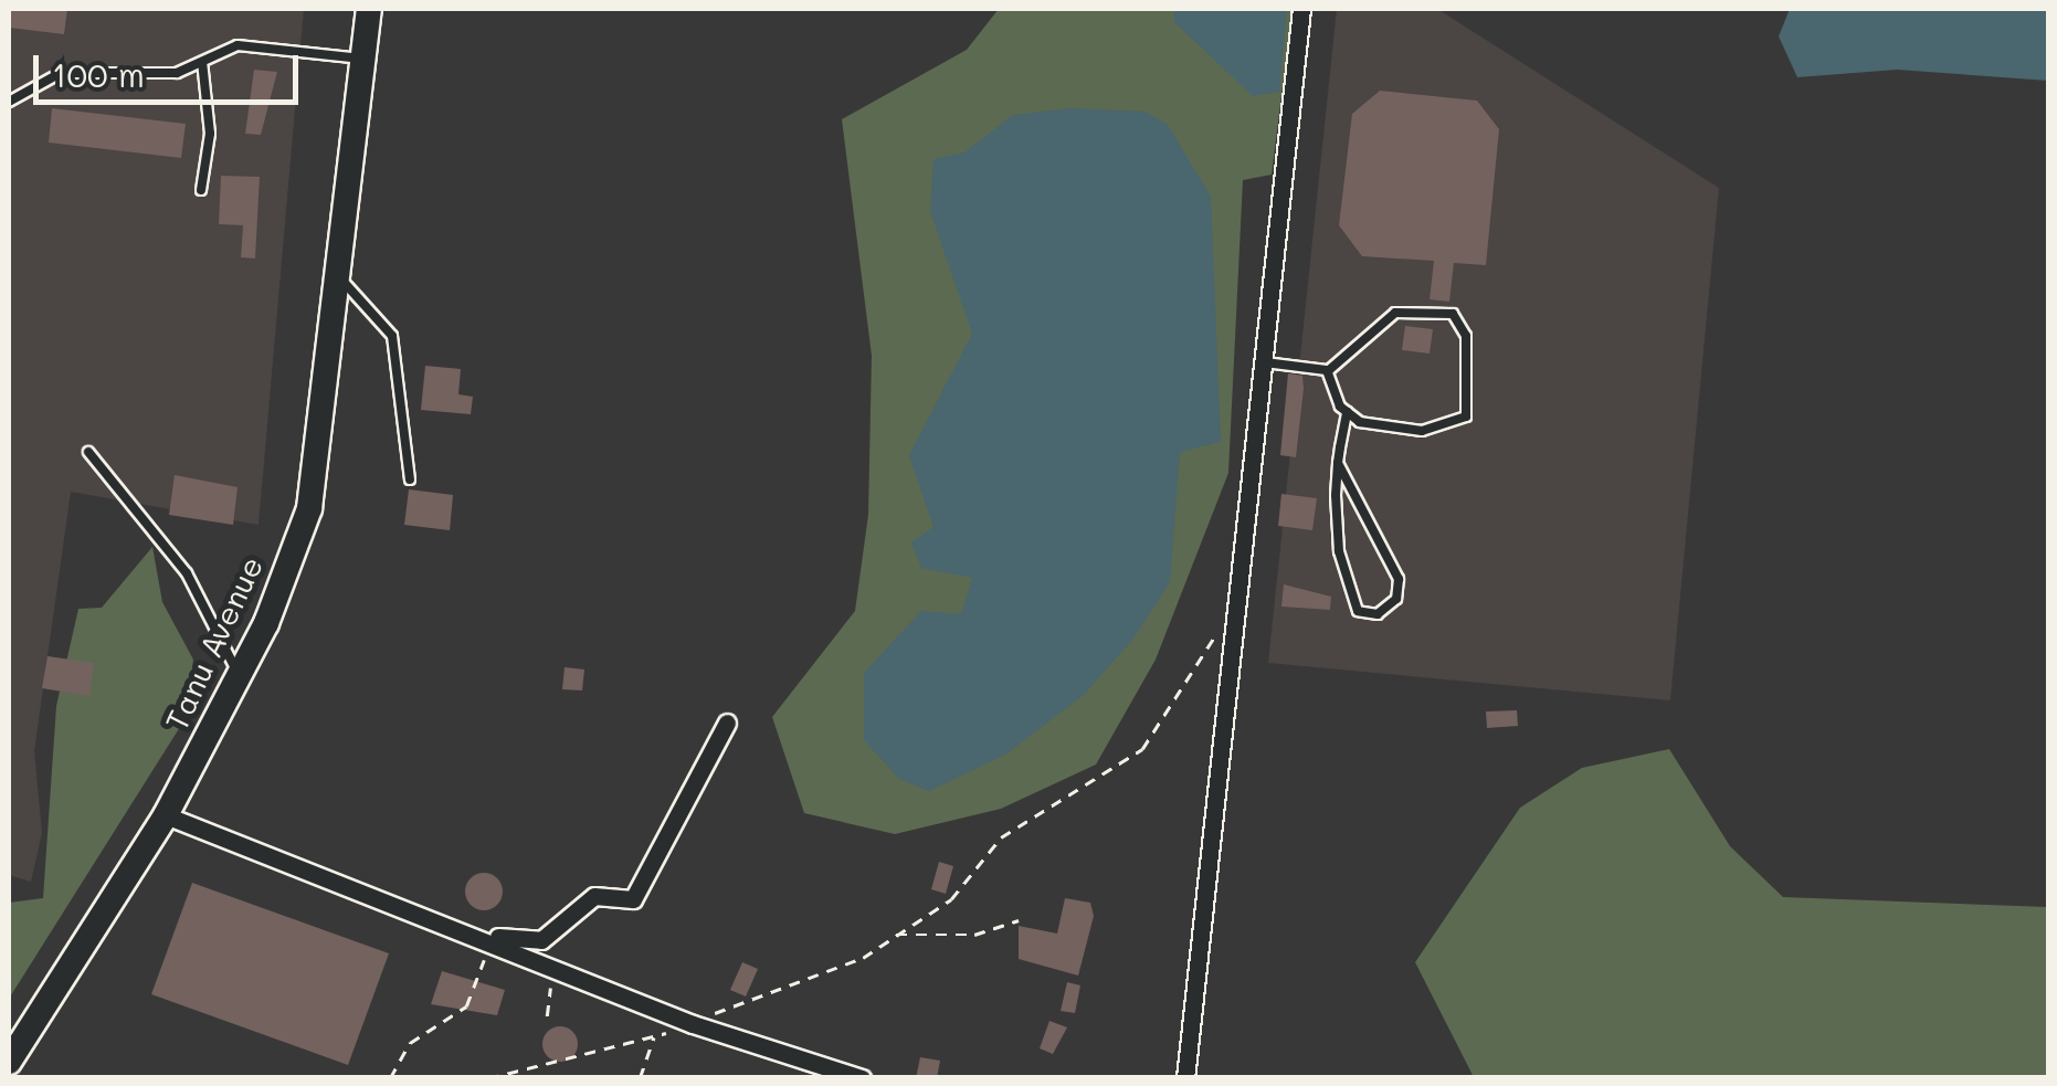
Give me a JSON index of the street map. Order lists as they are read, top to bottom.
{
  "streets": {
    "street": ["Tanu Avenue"]
  },
  "scale_bar": "100 m"
}
